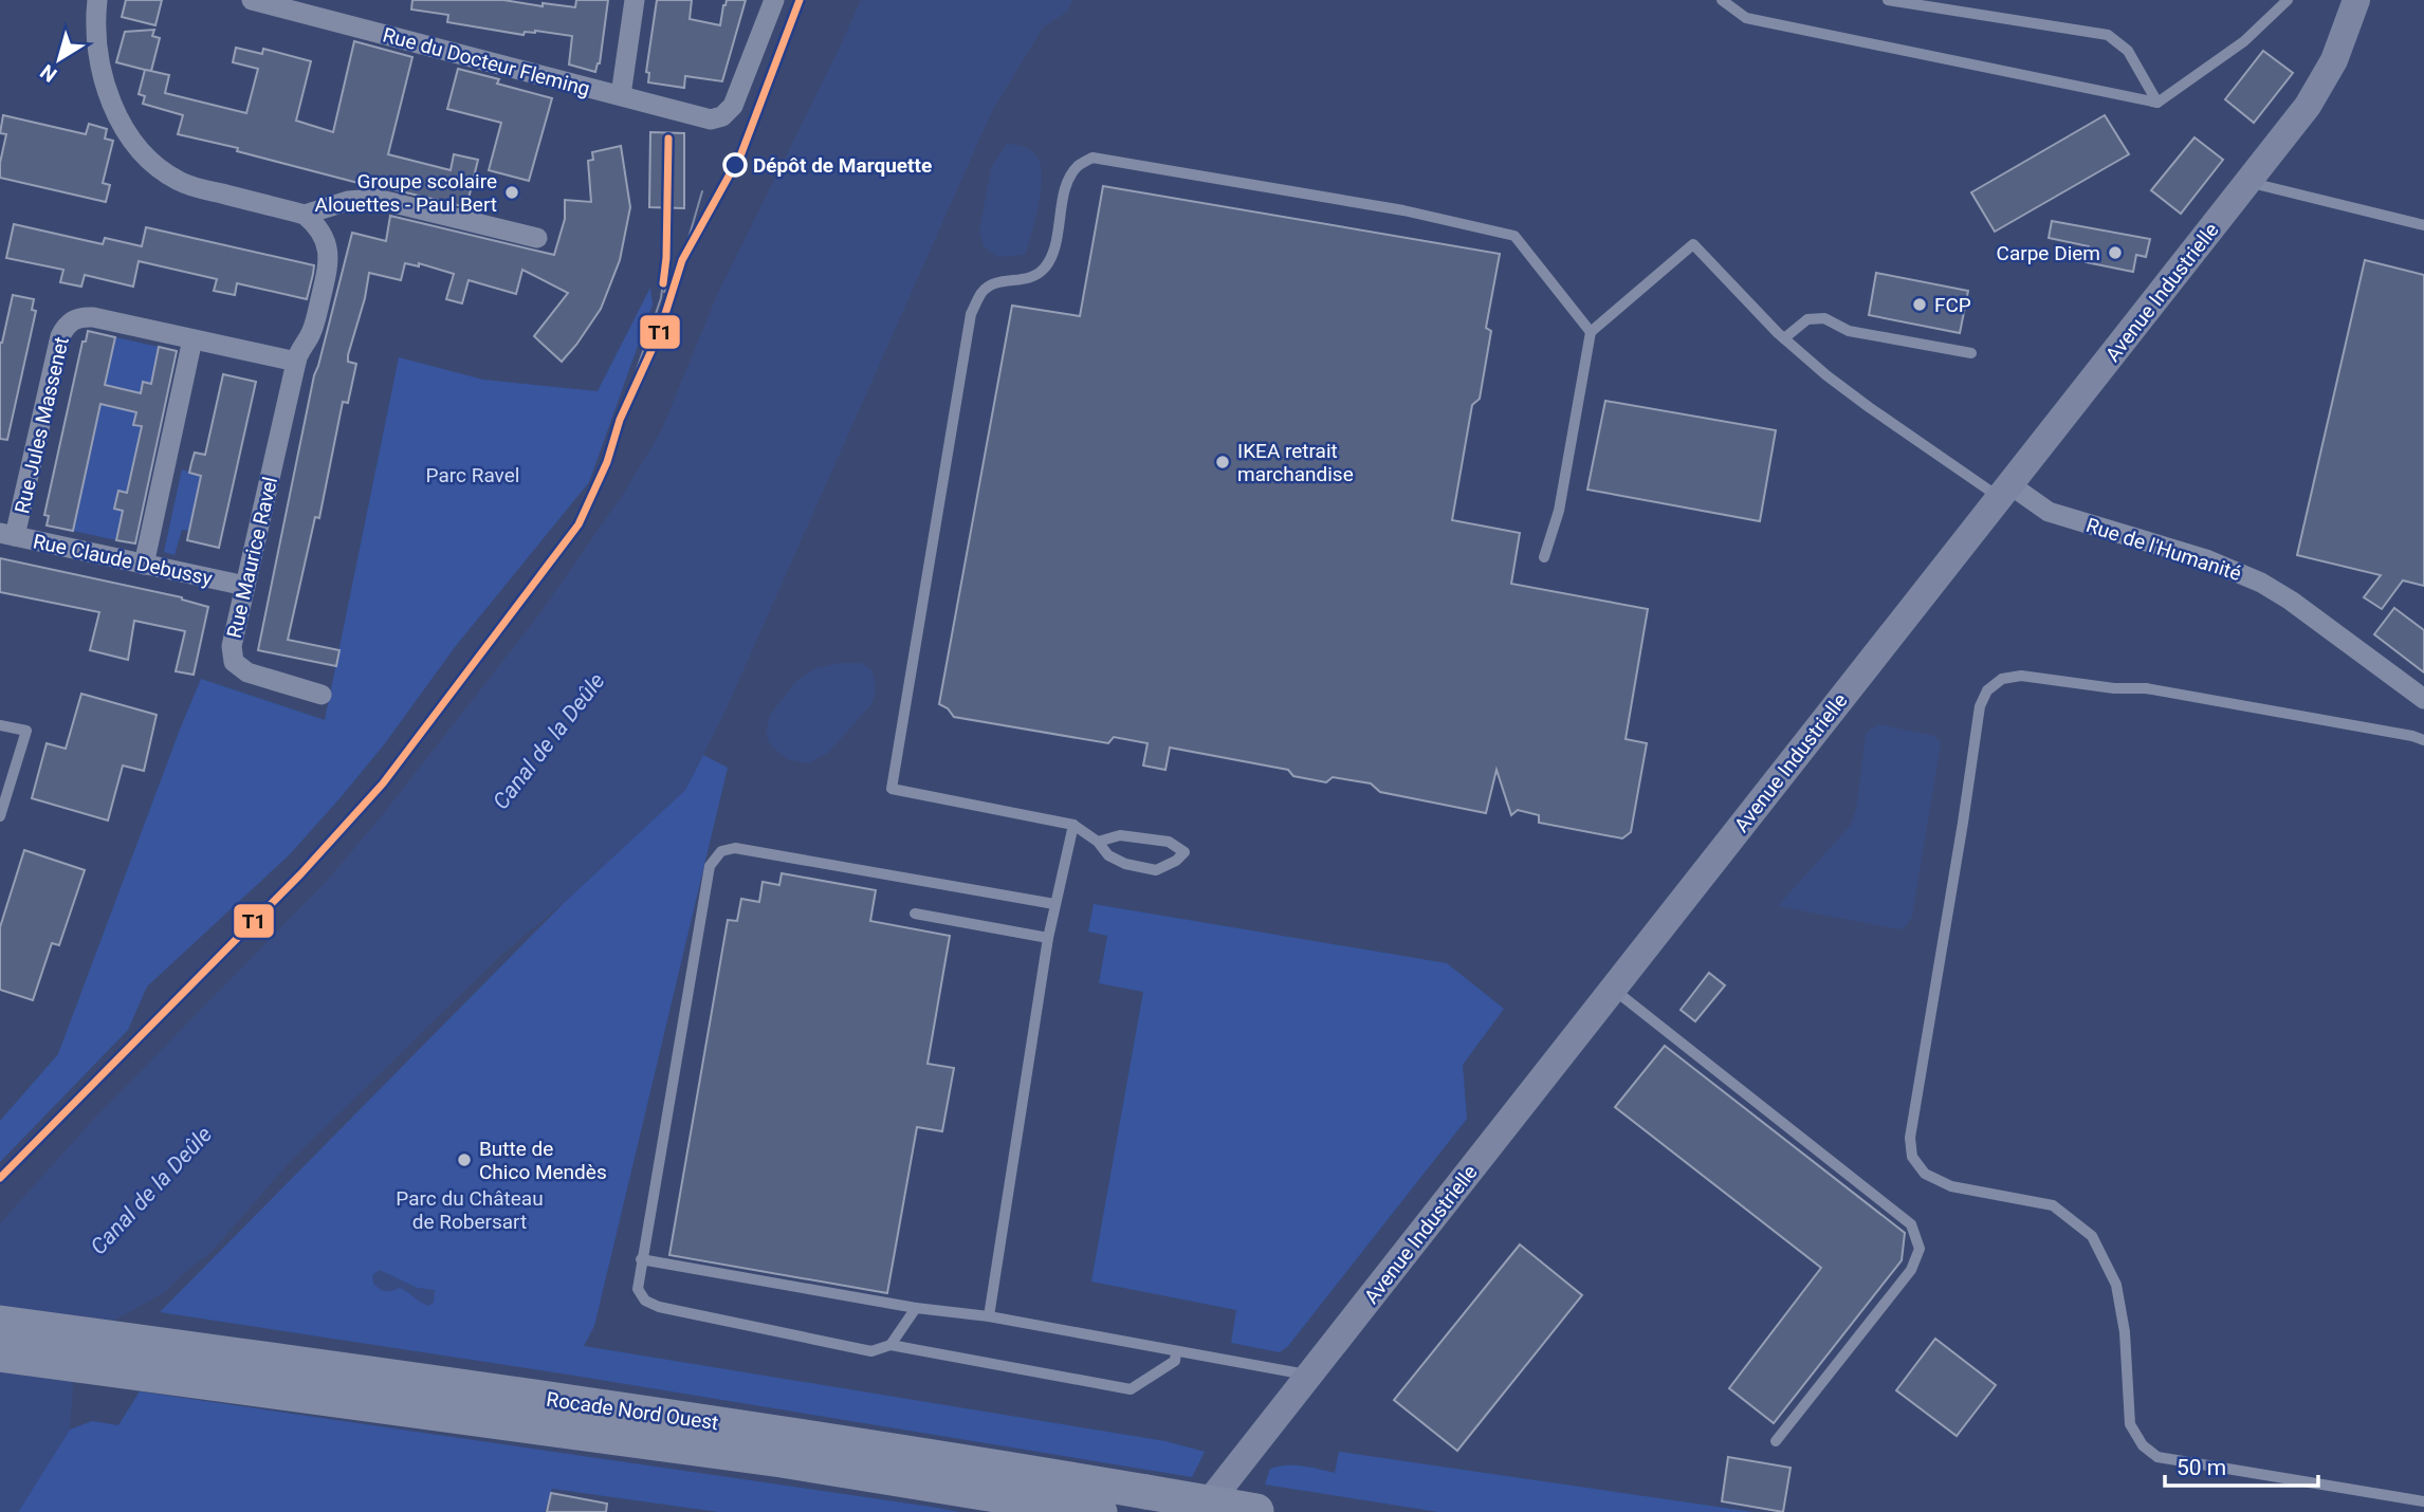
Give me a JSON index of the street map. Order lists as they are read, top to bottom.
{
  "streets": {
    "highway": ["Rocade Nord Ouest"],
    "street": [
      "Rue du Docteur Fleming",
      "Avenue Industrielle",
      "Rue Jules Massenet",
      "Rue de l'Humanité",
      "Rue Maurice Ravel",
      "Rue Claude Debussy"
    ]
  },
  "crossings": [
    ["Avenue Industrielle", "Rue de l'Humanité"],
    ["Rue Jules Massenet", "Rue Claude Debussy"],
    ["Rue Maurice Ravel", "Rue Claude Debussy"]
  ],
  "water": ["Canal de la Deûle"],
  "parks": ["Parc Ravel", "Parc du Château de Robersart"],
  "places": [
    "Dépôt de Marquette",
    "Groupe scolaire Alouettes - Paul Bert",
    "Carpe Diem",
    "FCP",
    "IKEA retrait marchandise",
    "Butte de Chico Mendès"
  ],
  "lines": ["transit line T1"],
  "scale_bar": "50 m",
  "north": "bottom left"
}
